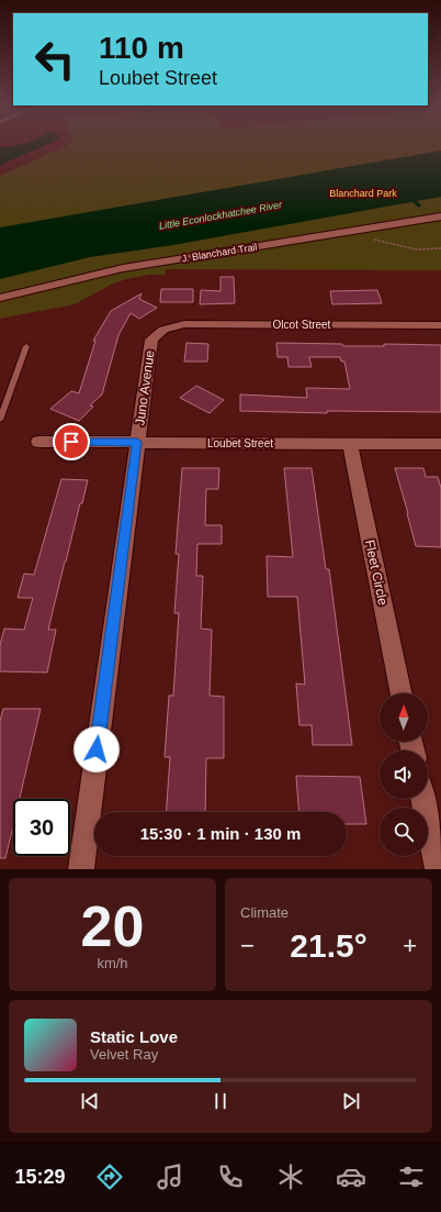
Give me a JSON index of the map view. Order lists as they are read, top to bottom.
{
  "streets": {
    "street": [
      "J. Blanchard Trail",
      "Olcot Street",
      "Juno Avenue",
      "Loubet Street",
      "Fleet Circle"
    ]
  },
  "crossings": [
    ["Olcot Street", "Juno Avenue"],
    ["Juno Avenue", "Loubet Street"],
    ["Loubet Street", "Fleet Circle"]
  ],
  "water": ["Little Econlockhatchee River"],
  "parks": ["Blanchard Park"],
  "north": "top",
  "page": {
    "turn": ["110 m", "Loubet Street"],
    "limit": "30",
    "trip": "15:30 · 1 min · 130 m",
    "tile": [
      ["20", "km/h"],
      "Climate"
    ],
    "heat": ["−", "21.5°", "+"],
    "song": ["Static Love", "Velvet Ray"],
    "tabs": "15:29"
  }
}
